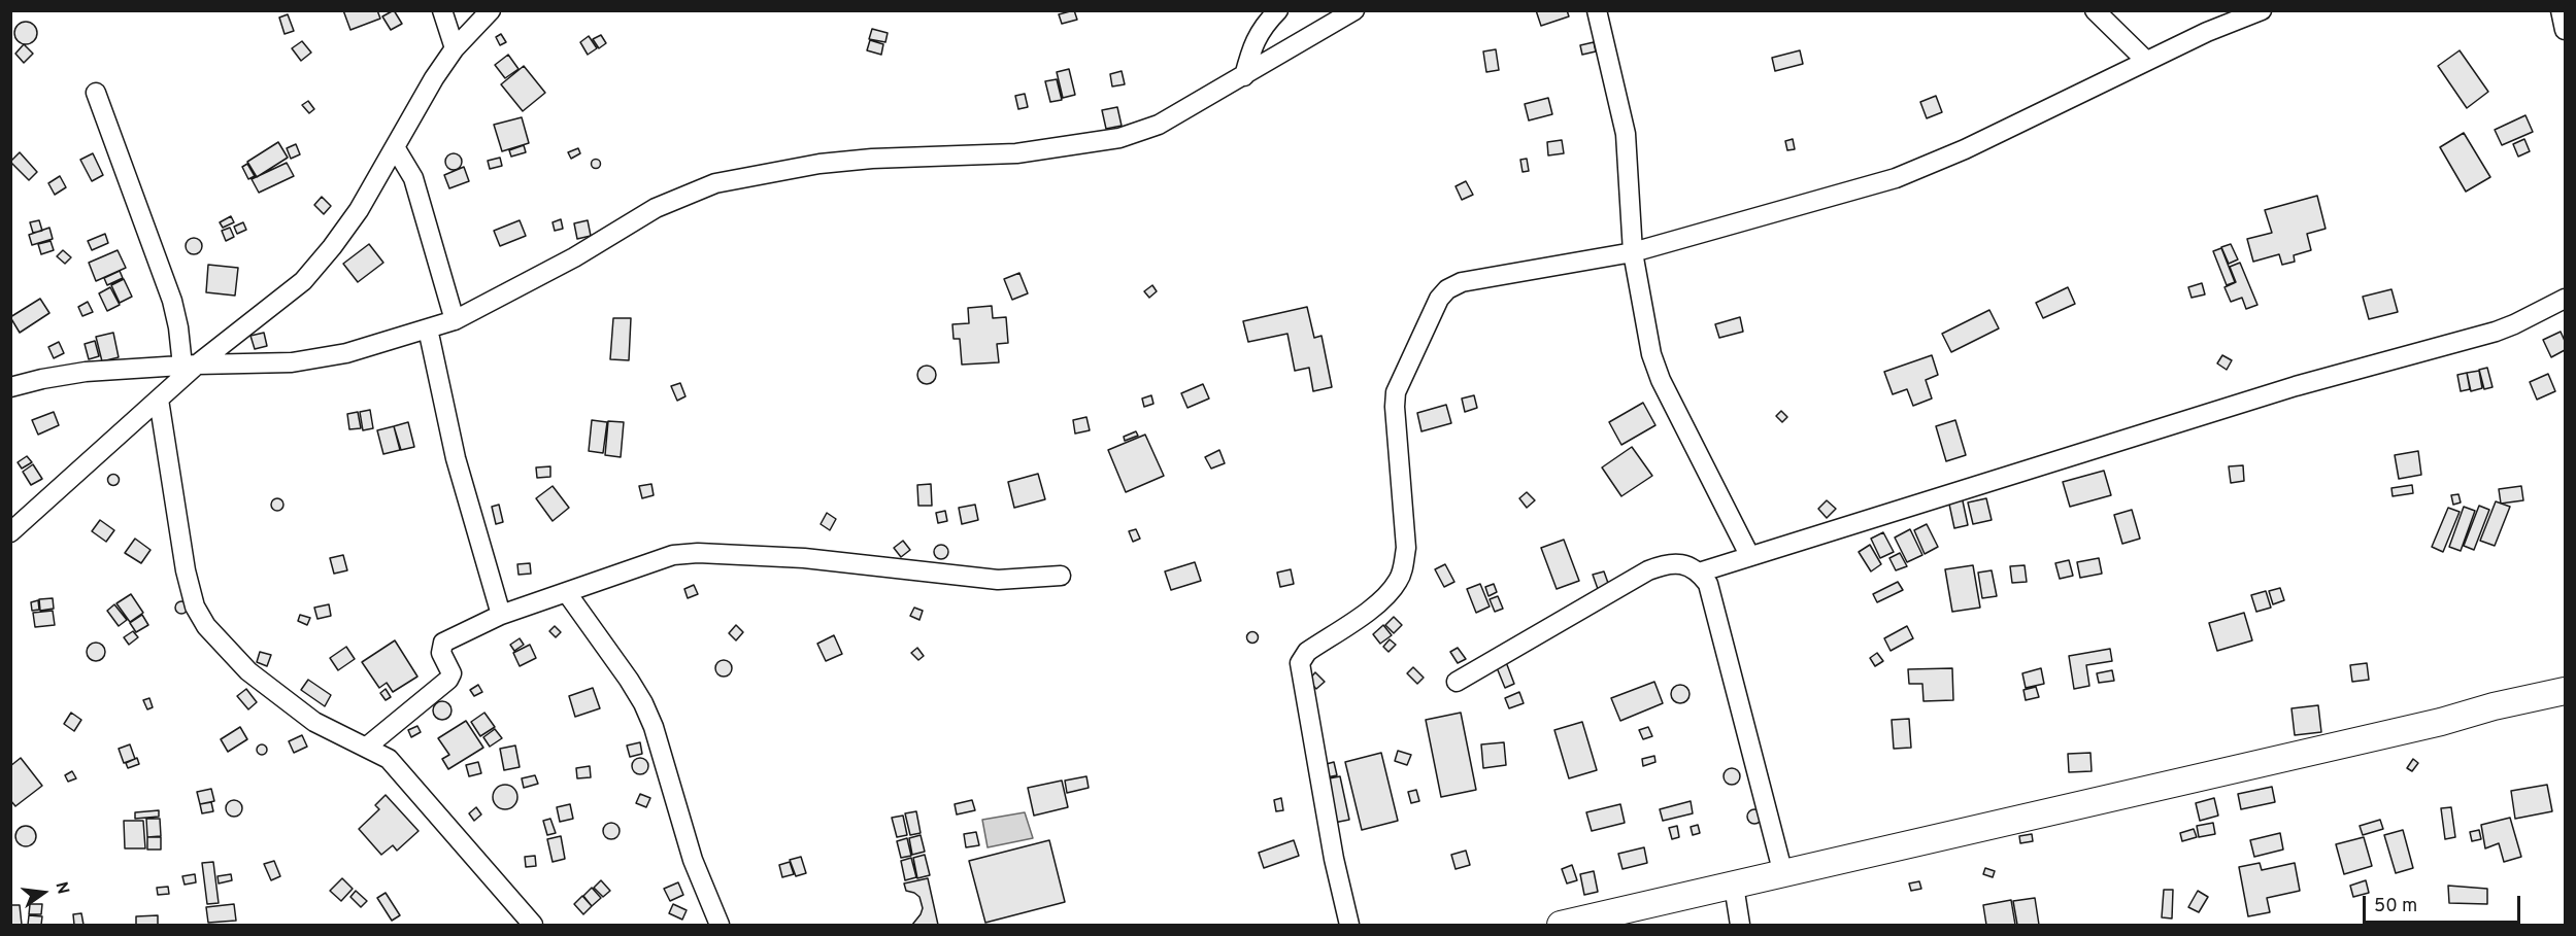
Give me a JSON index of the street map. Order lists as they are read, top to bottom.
{
  "scale_bar": "50 m",
  "north": "right"
}
